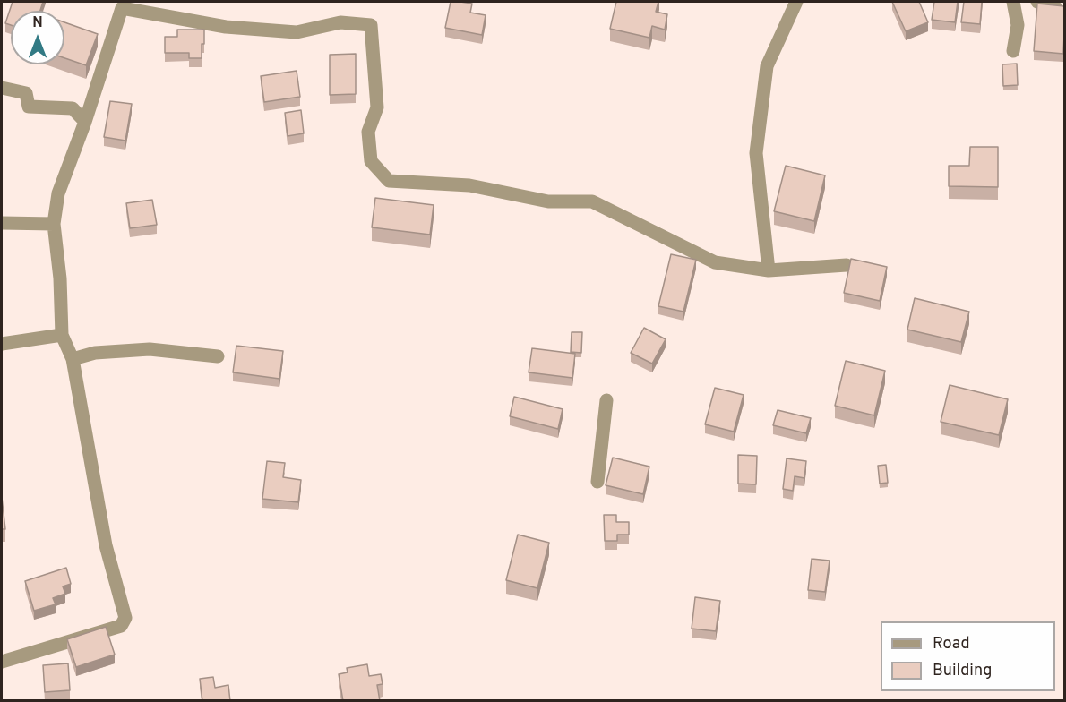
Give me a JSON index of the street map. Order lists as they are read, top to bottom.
{
  "legend": ["Road", "Building"],
  "north": "top"
}
